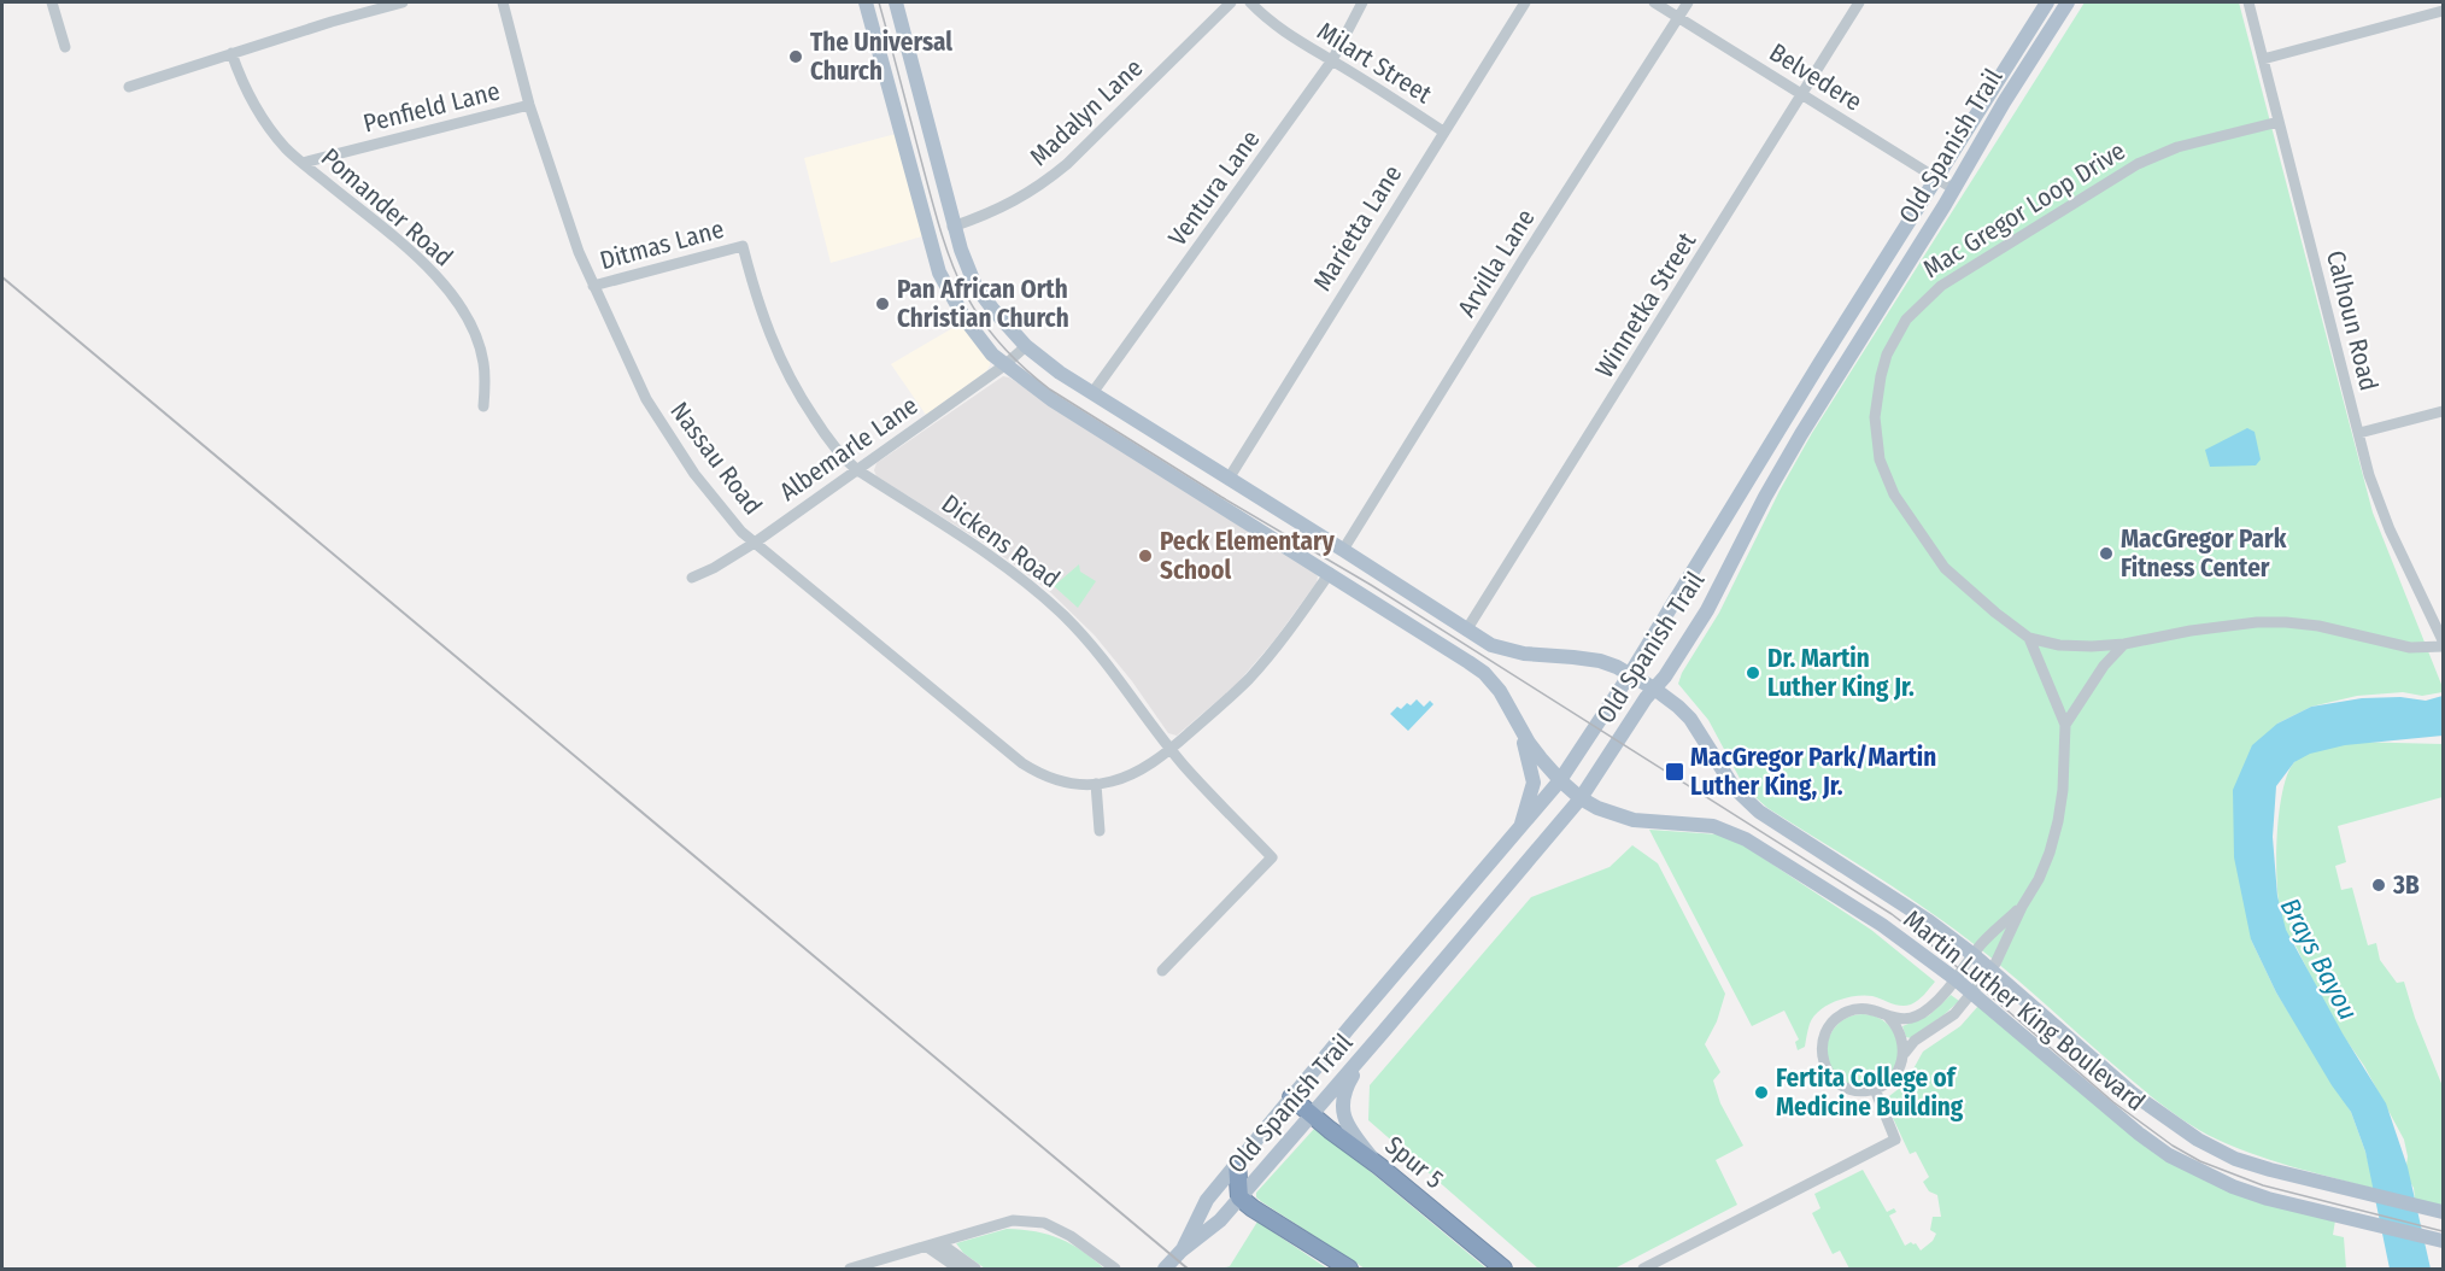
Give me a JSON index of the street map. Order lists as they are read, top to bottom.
{
  "streets": {
    "highway": ["Spur 5"],
    "main road": ["Old Spanish Trail", "Martin Luther King Boulevard"],
    "street": [
      "Milart Street",
      "Belvedere",
      "Penfield Lane",
      "Madalyn Lane",
      "Ventura Lane",
      "Pomander Road",
      "Mac Gregor Loop Drive",
      "Marietta Lane",
      "Ditmas Lane",
      "Arvilla Lane",
      "Winnetka Street",
      "Calhoun Road",
      "Albemarle Lane",
      "Nassau Road",
      "Dickens Road"
    ]
  },
  "crossings": [
    ["Milart Street", "Ventura Lane"],
    ["Milart Street", "Marietta Lane"],
    ["Belvedere", "Old Spanish Trail"],
    ["Belvedere", "Arvilla Lane"],
    ["Belvedere", "Winnetka Street"],
    ["Penfield Lane", "Pomander Road"],
    ["Penfield Lane", "Nassau Road"],
    ["Madalyn Lane", "Martin Luther King Boulevard"],
    ["Old Spanish Trail", "Martin Luther King Boulevard"],
    ["Old Spanish Trail", "Spur 5"],
    ["Ventura Lane", "Martin Luther King Boulevard"],
    ["Mac Gregor Loop Drive", "Calhoun Road"],
    ["Marietta Lane", "Martin Luther King Boulevard"],
    ["Ditmas Lane", "Nassau Road"],
    ["Ditmas Lane", "Dickens Road"],
    ["Arvilla Lane", "Martin Luther King Boulevard"],
    ["Winnetka Street", "Martin Luther King Boulevard"],
    ["Albemarle Lane", "Nassau Road"],
    ["Albemarle Lane", "Dickens Road"],
    ["Albemarle Lane", "Martin Luther King Boulevard"],
    ["Nassau Road", "Dickens Road"]
  ],
  "water": ["Brays Bayou"],
  "places": {
    "other": [
      "The Universal Church",
      "Pan African Orth Christian Church",
      "MacGregor Park Fitness Center",
      "Peck Elementary School",
      "Dr. Martin Luther King Jr.",
      "3B",
      "Fertita College of Medicine Building"
    ],
    "transit": ["MacGregor Park/Martin Luther King, Jr."]
  }
}
